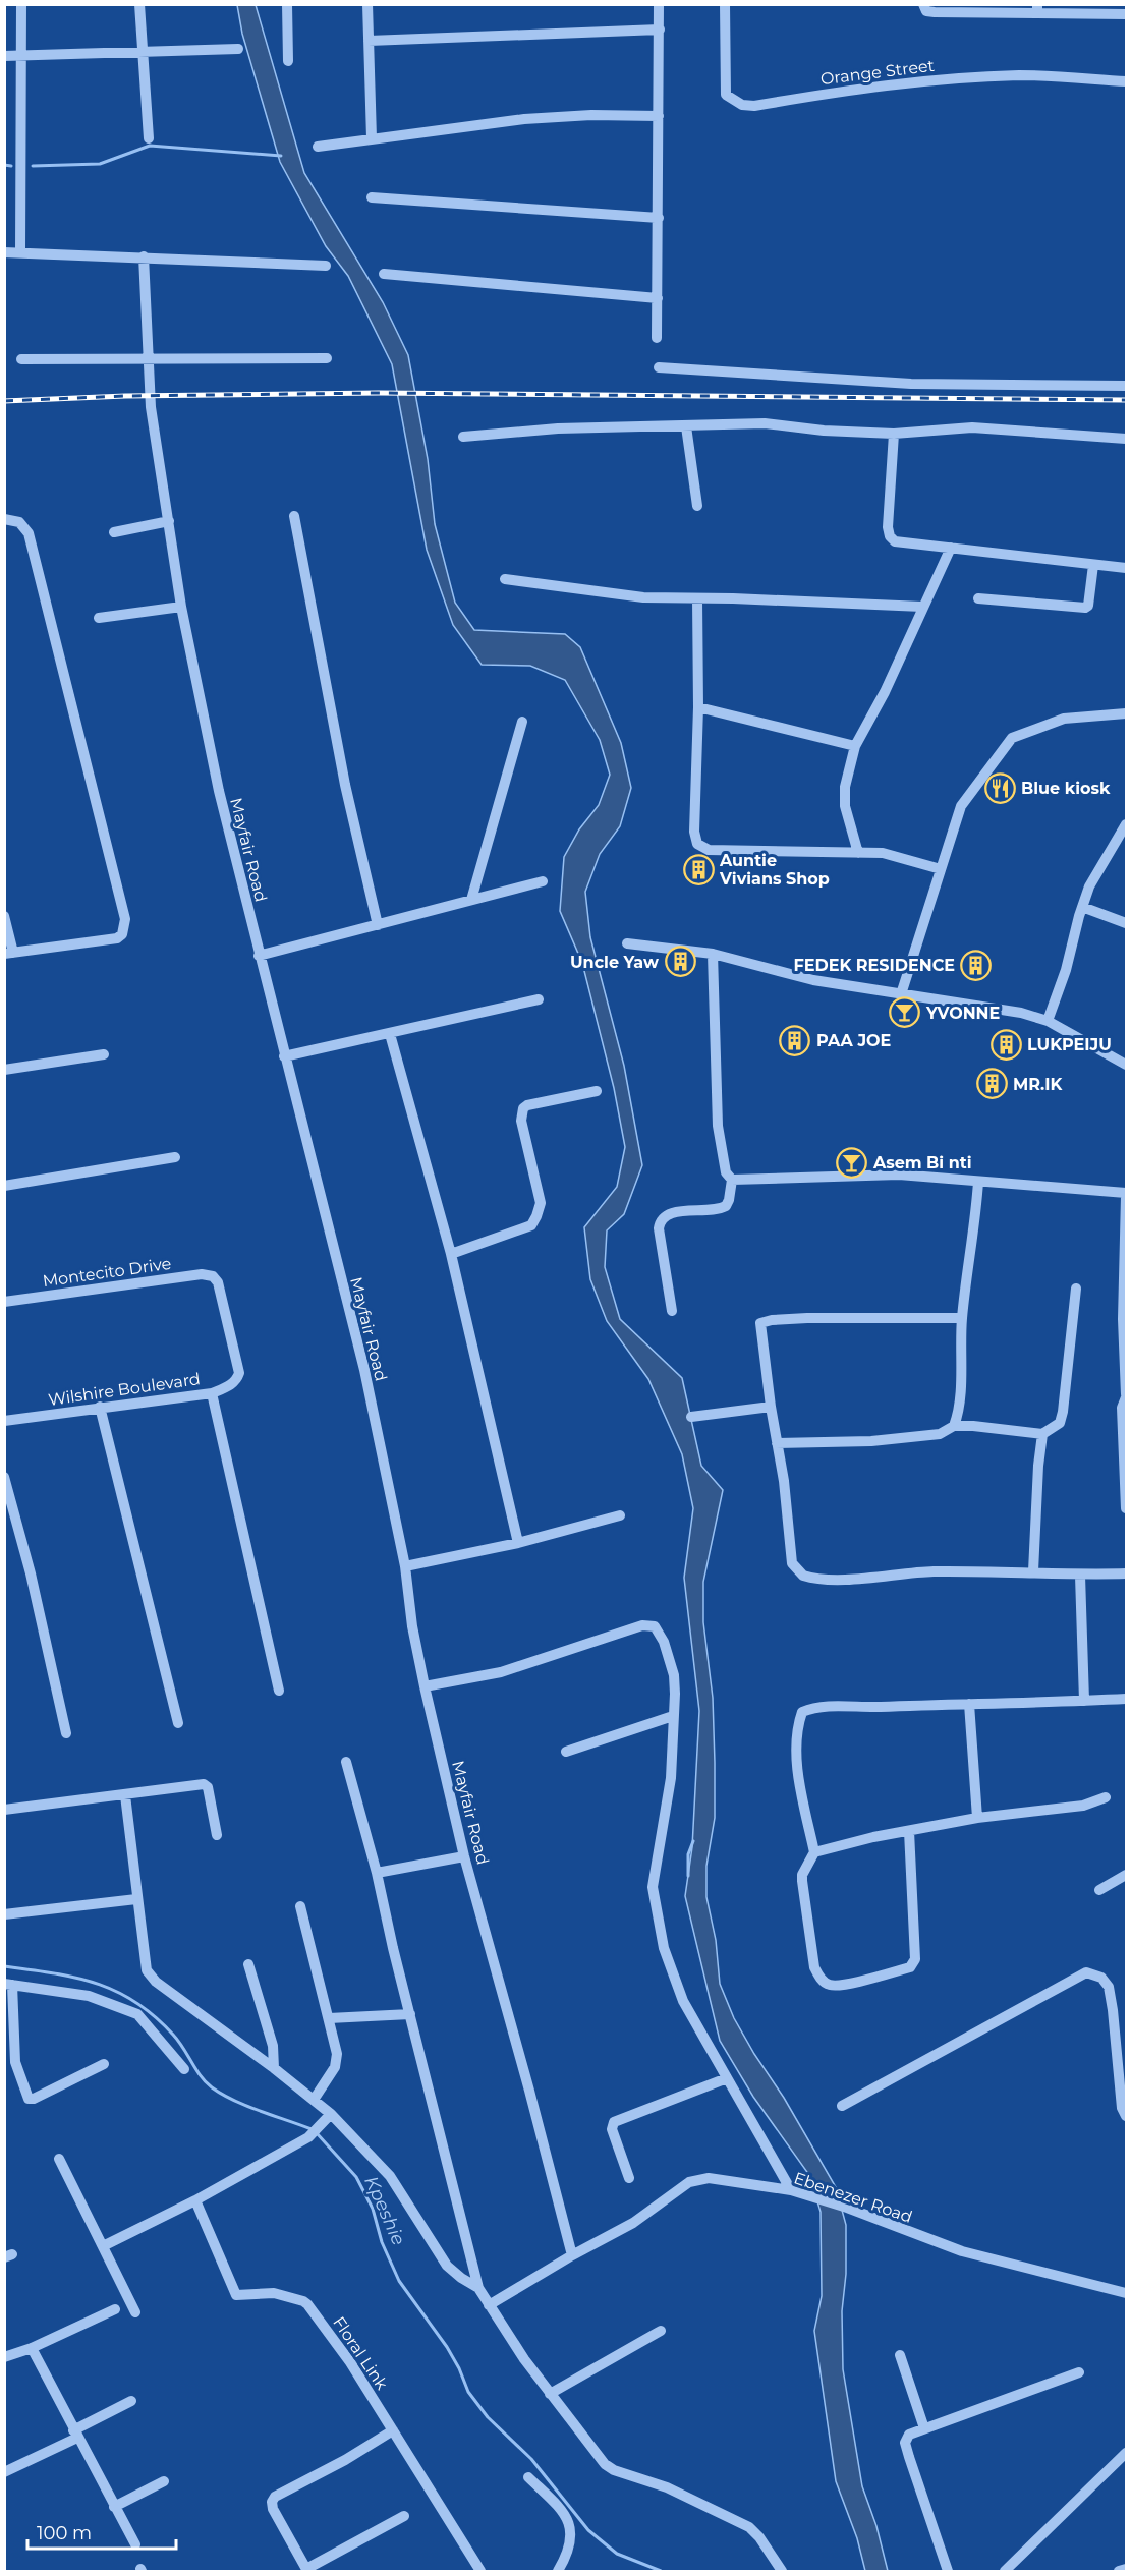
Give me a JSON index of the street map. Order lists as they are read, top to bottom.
{
  "streets": {
    "street": [
      "Orange Street",
      "Mayfair Road",
      "Montecito Drive",
      "Wilshire Boulevard",
      "Ebenezer Road",
      "Floral Link"
    ]
  },
  "crossings": [
    ["Mayfair Road", "Ebenezer Road"],
    ["Montecito Drive", "Wilshire Boulevard"]
  ],
  "water": ["Kpeshie"],
  "places": {
    "restaurant": ["Blue kiosk"],
    "building": [
      "Auntie Vivians Shop",
      "Uncle Yaw",
      "FEDEK RESIDENCE",
      "PAA JOE",
      "LUKPEIJU",
      "MR.IK"
    ],
    "bar": ["YVONNE", "Asem Bi nti"]
  },
  "scale_bar": "100 m"
}
